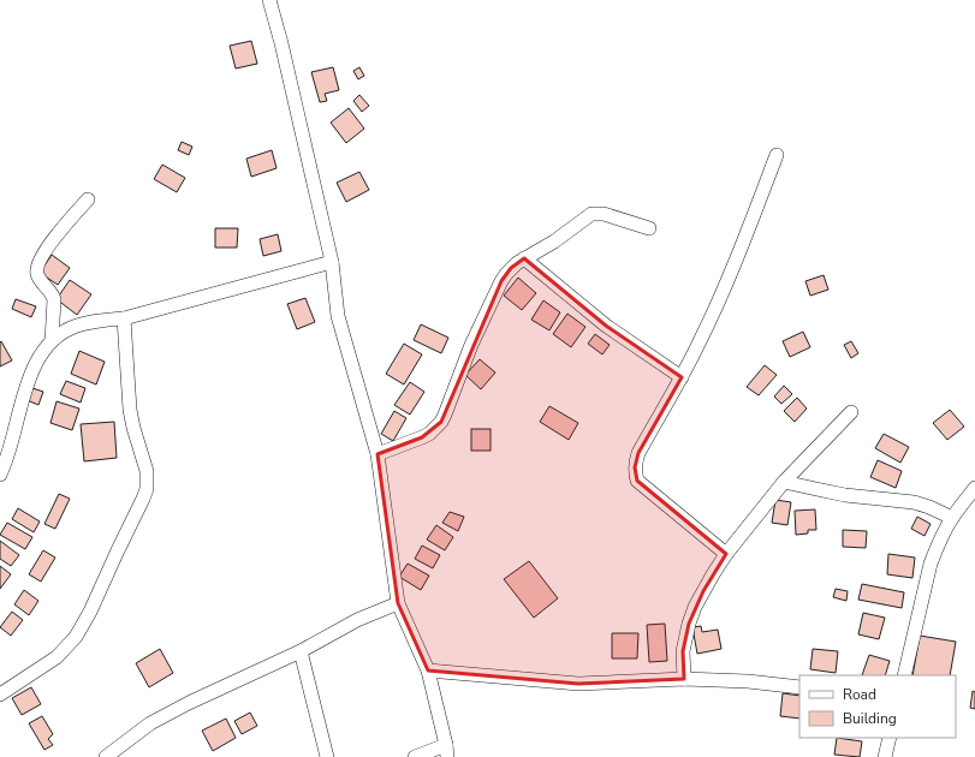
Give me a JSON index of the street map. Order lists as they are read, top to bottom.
{
  "legend": ["Road", "Building"]
}
